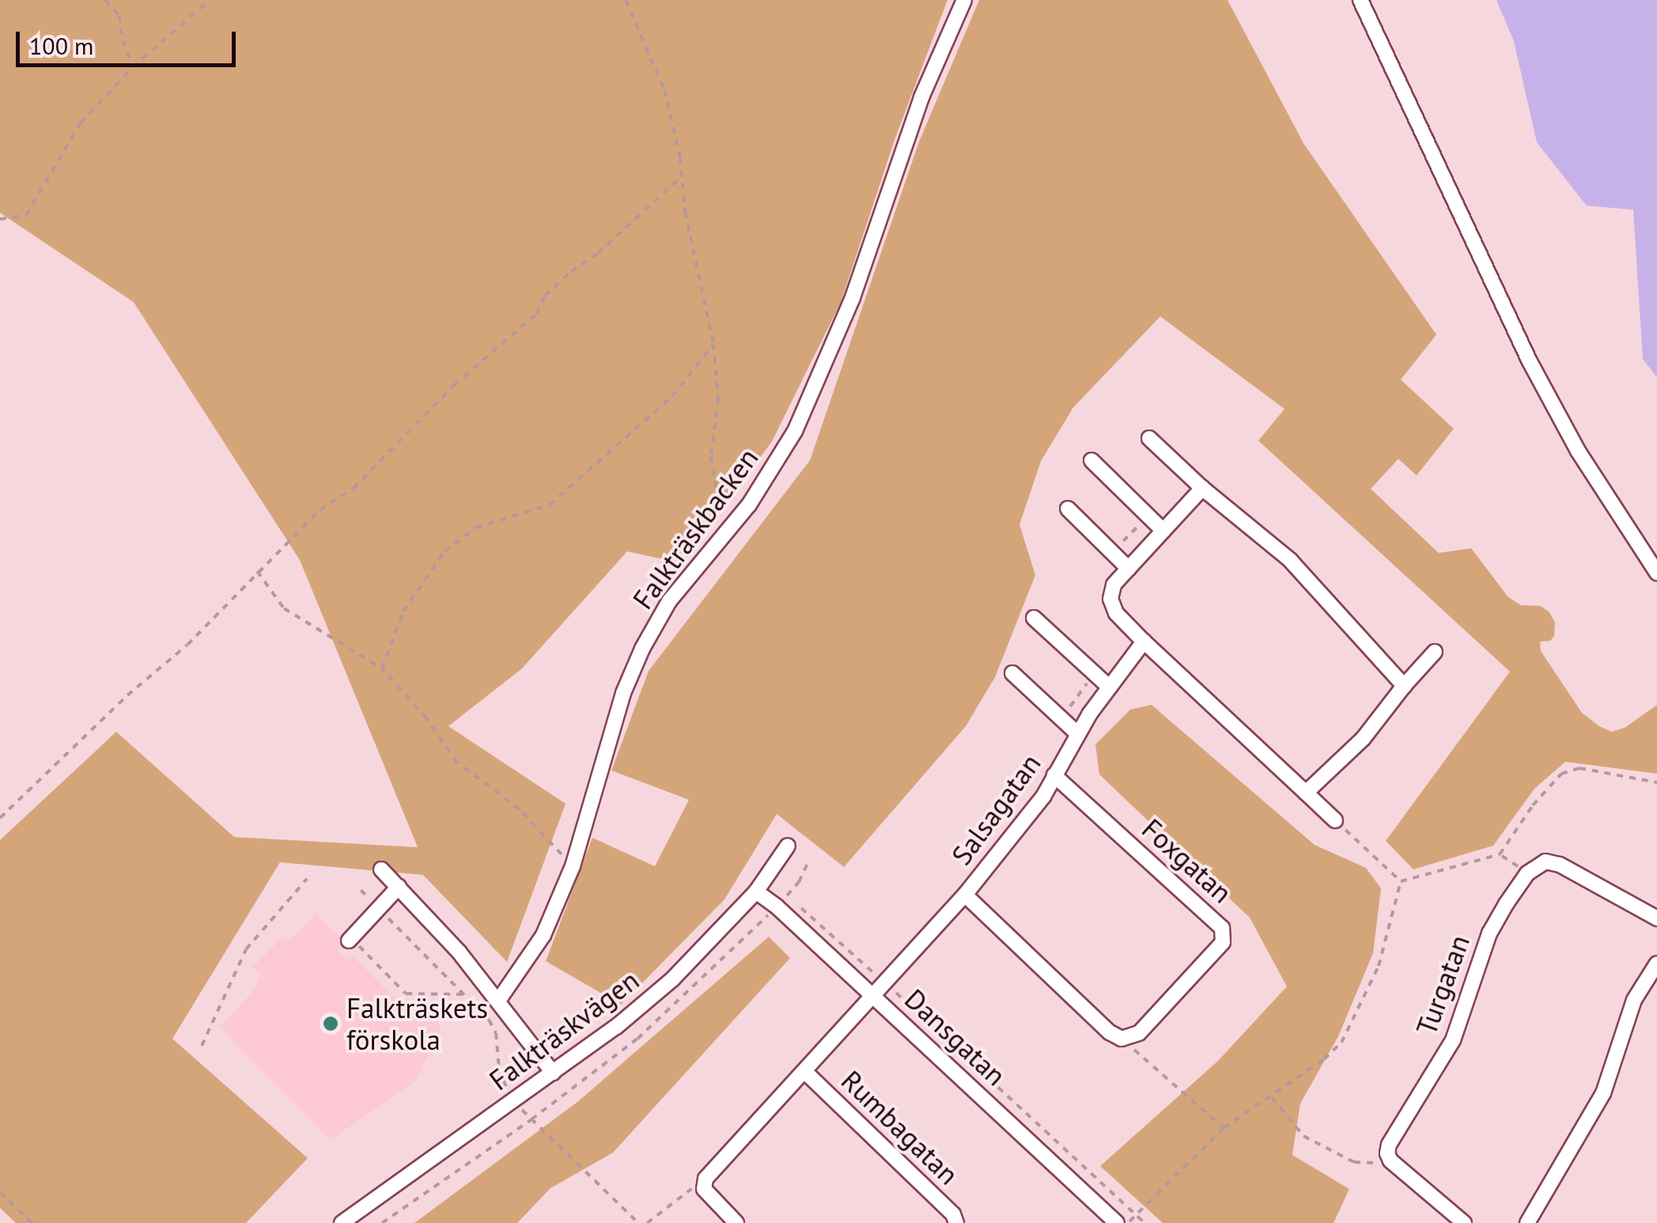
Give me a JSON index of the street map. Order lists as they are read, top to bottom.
{
  "streets": {
    "street": [
      "Falkträskbacken",
      "Salsagatan",
      "Foxgatan",
      "Turgatan",
      "Falkträskvägen",
      "Dansgatan",
      "Rumbagatan"
    ]
  },
  "crossings": [
    ["Salsagatan", "Foxgatan"],
    ["Salsagatan", "Dansgatan"],
    ["Salsagatan", "Rumbagatan"],
    ["Falkträskvägen", "Dansgatan"],
    ["Dansgatan", "Rumbagatan"]
  ],
  "places": ["Falkträskets förskola"],
  "scale_bar": "100 m"
}
